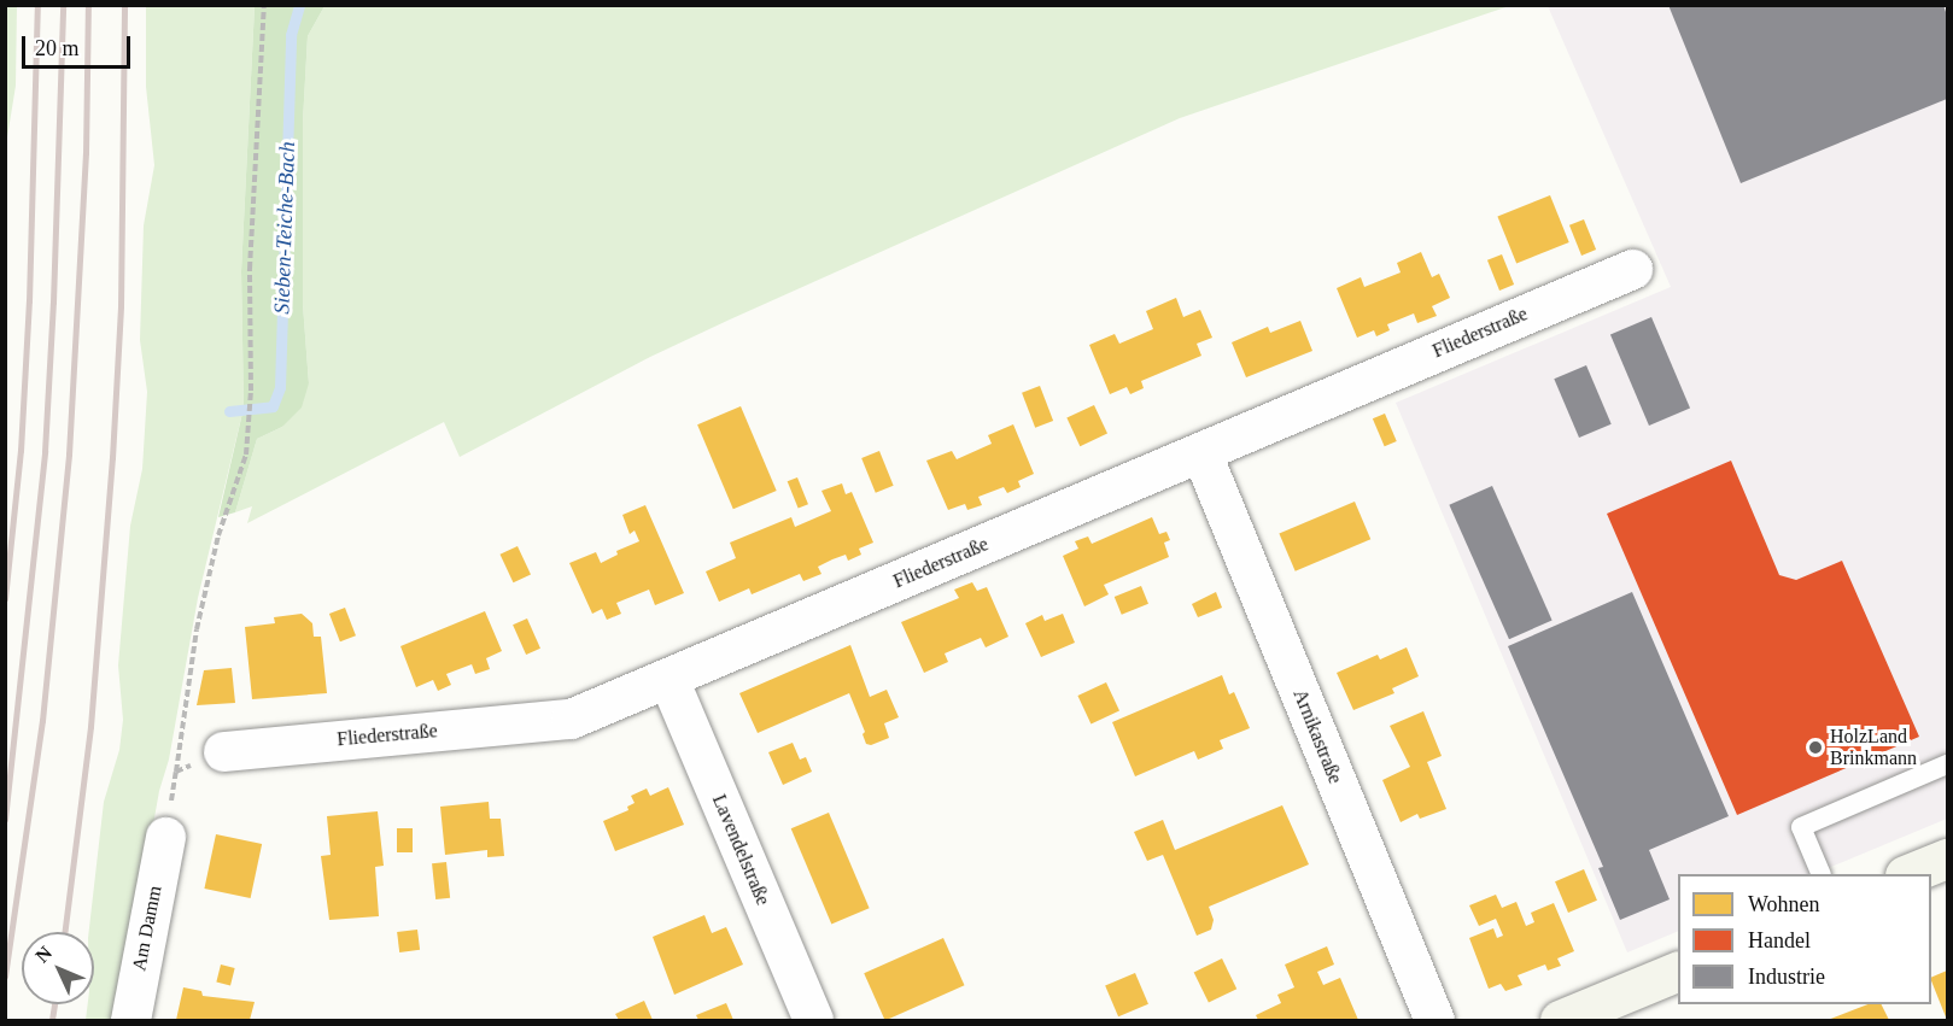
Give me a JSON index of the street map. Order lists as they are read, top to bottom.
{
  "streets": {
    "street": [
      "Fliederstraße",
      "Arnikastraße",
      "Lavendelstraße",
      "Am Damm"
    ]
  },
  "crossings": [
    ["Fliederstraße", "Arnikastraße"],
    ["Fliederstraße", "Lavendelstraße"]
  ],
  "water": ["Sieben-Teiche-Bach"],
  "places": ["HolzLand Brinkmann"],
  "legend": ["Wohnen", "Handel", "Industrie"],
  "scale_bar": "20 m",
  "north": "top left"
}
